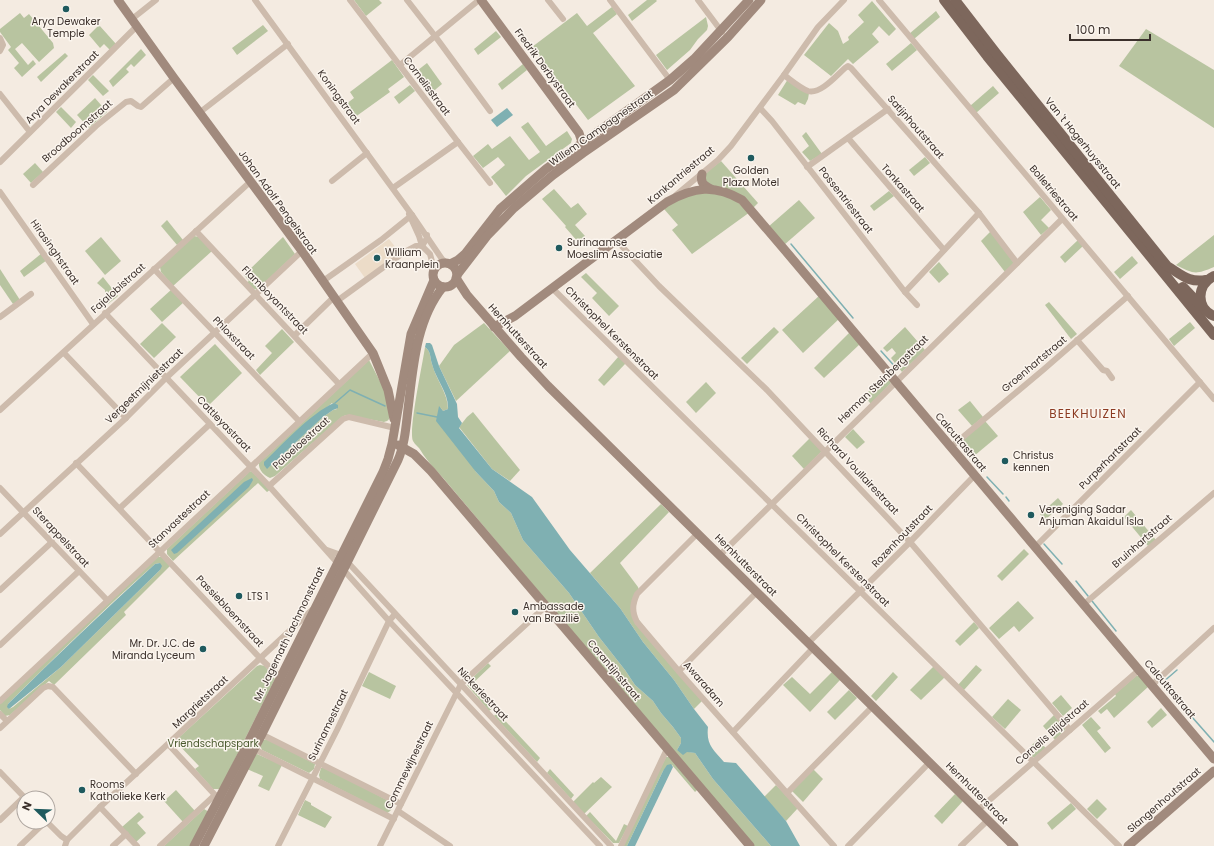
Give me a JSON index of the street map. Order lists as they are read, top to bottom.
{
  "streets": {
    "main road": [
      "Fredrik Derbystraat",
      "Willem Campagnestraat",
      "Van 't Hogerhuysstraat",
      "Kankantriestraat",
      "Johan Adolf Pengelstraat",
      "Hernhutterstraat",
      "Calcuttastraat",
      "Mr. Jagernath Lachmonstraat",
      "Corantijnstraat",
      "Slangenhoutstraat"
    ],
    "street": [
      "Cornelisstraat",
      "Arya Dewakerstraat",
      "Koningstraat",
      "Satijnhoutstraat",
      "Broodboomstraat",
      "Tonkastraat",
      "Bolletriestraat",
      "Possentriestraat",
      "Hirasinghstraat",
      "Fajalobistraat",
      "Flamboyantstraat",
      "Christophel Kerstenstraat",
      "Phloxstraat",
      "Groenhartstraat",
      "Herman Steinbergstraat",
      "Vergeetmijnietstraat",
      "Cattleyastraat",
      "Paloeloestraat",
      "Purperhartstraat",
      "Richard Voullairestraat",
      "Stanvastestraat",
      "Rozenhoutstraat",
      "Sterappelstraat",
      "Bruinhartstraat",
      "Passiebloemstraat",
      "Awaradam",
      "Nickeriestraat",
      "Margrietstraat",
      "Surinamestraat",
      "Cornelis Blijdstraat",
      "Commewijnestraat"
    ]
  },
  "crossings": [
    ["Fredrik Derbystraat", "Willem Campagnestraat"],
    ["Arya Dewakerstraat", "Johan Adolf Pengelstraat"],
    ["Koningstraat", "Willem Campagnestraat"],
    ["Koningstraat", "Hernhutterstraat"],
    ["Satijnhoutstraat", "Kankantriestraat"],
    ["Satijnhoutstraat", "Herman Steinbergstraat"],
    ["Willem Campagnestraat", "Hernhutterstraat"],
    ["Willem Campagnestraat", "Mr. Jagernath Lachmonstraat"],
    ["Willem Campagnestraat", "Corantijnstraat"],
    ["Broodboomstraat", "Johan Adolf Pengelstraat"],
    ["Kankantriestraat", "Possentriestraat"],
    ["Kankantriestraat", "Christophel Kerstenstraat"],
    ["Kankantriestraat", "Hernhutterstraat"],
    ["Kankantriestraat", "Calcuttastraat"],
    ["Kankantriestraat", "Richard Voullairestraat"],
    ["Bolletriestraat", "Groenhartstraat"],
    ["Bolletriestraat", "Herman Steinbergstraat"],
    ["Bolletriestraat", "Purperhartstraat"],
    ["Johan Adolf Pengelstraat", "Fajalobistraat"],
    ["Johan Adolf Pengelstraat", "Vergeetmijnietstraat"],
    ["Johan Adolf Pengelstraat", "Paloeloestraat"],
    ["Johan Adolf Pengelstraat", "Stanvastestraat"],
    ["Johan Adolf Pengelstraat", "Mr. Jagernath Lachmonstraat"],
    ["Hirasinghstraat", "Fajalobistraat"],
    ["Fajalobistraat", "Flamboyantstraat"],
    ["Fajalobistraat", "Phloxstraat"],
    ["Fajalobistraat", "Cattleyastraat"],
    ["Flamboyantstraat", "Vergeetmijnietstraat"],
    ["Flamboyantstraat", "Stanvastestraat"],
    ["Christophel Kerstenstraat", "Herman Steinbergstraat"],
    ["Christophel Kerstenstraat", "Rozenhoutstraat"],
    ["Christophel Kerstenstraat", "Cornelis Blijdstraat"],
    ["Hernhutterstraat", "Herman Steinbergstraat"],
    ["Hernhutterstraat", "Rozenhoutstraat"],
    ["Hernhutterstraat", "Awaradam"],
    ["Hernhutterstraat", "Cornelis Blijdstraat"],
    ["Phloxstraat", "Vergeetmijnietstraat"],
    ["Phloxstraat", "Stanvastestraat"],
    ["Groenhartstraat", "Calcuttastraat"],
    ["Herman Steinbergstraat", "Calcuttastraat"],
    ["Herman Steinbergstraat", "Richard Voullairestraat"],
    ["Vergeetmijnietstraat", "Cattleyastraat"],
    ["Vergeetmijnietstraat", "Sterappelstraat"],
    ["Vergeetmijnietstraat", "Passiebloemstraat"],
    ["Cattleyastraat", "Paloeloestraat"],
    ["Cattleyastraat", "Stanvastestraat"],
    ["Cattleyastraat", "Mr. Jagernath Lachmonstraat"],
    ["Cattleyastraat", "Nickeriestraat"],
    ["Calcuttastraat", "Purperhartstraat"],
    ["Calcuttastraat", "Rozenhoutstraat"],
    ["Calcuttastraat", "Bruinhartstraat"],
    ["Calcuttastraat", "Cornelis Blijdstraat"],
    ["Paloeloestraat", "Mr. Jagernath Lachmonstraat"],
    ["Richard Voullairestraat", "Rozenhoutstraat"],
    ["Richard Voullairestraat", "Cornelis Blijdstraat"],
    ["Stanvastestraat", "Sterappelstraat"],
    ["Stanvastestraat", "Passiebloemstraat"],
    ["Rozenhoutstraat", "Awaradam"],
    ["Passiebloemstraat", "Mr. Jagernath Lachmonstraat"],
    ["Passiebloemstraat", "Margrietstraat"],
    ["Mr. Jagernath Lachmonstraat", "Corantijnstraat"],
    ["Mr. Jagernath Lachmonstraat", "Nickeriestraat"],
    ["Mr. Jagernath Lachmonstraat", "Margrietstraat"],
    ["Corantijnstraat", "Commewijnestraat"],
    ["Nickeriestraat", "Surinamestraat"],
    ["Nickeriestraat", "Commewijnestraat"]
  ],
  "districts": ["BEEKHUIZEN"],
  "parks": ["Vriendschapspark"],
  "places": [
    "Arya Dewaker Temple",
    "Golden Plaza Motel",
    "Surinaamse Moeslim Associatie",
    "William Kraanplein",
    "Christus kennen",
    "Vereniging Sadar Anjuman Akaidul Isla",
    "LTS 1",
    "Ambassade van Brazilië",
    "Mr. Dr. J.C. de Miranda Lyceum",
    "Rooms Katholieke Kerk"
  ],
  "scale_bar": "100 m",
  "north": "top left"
}
